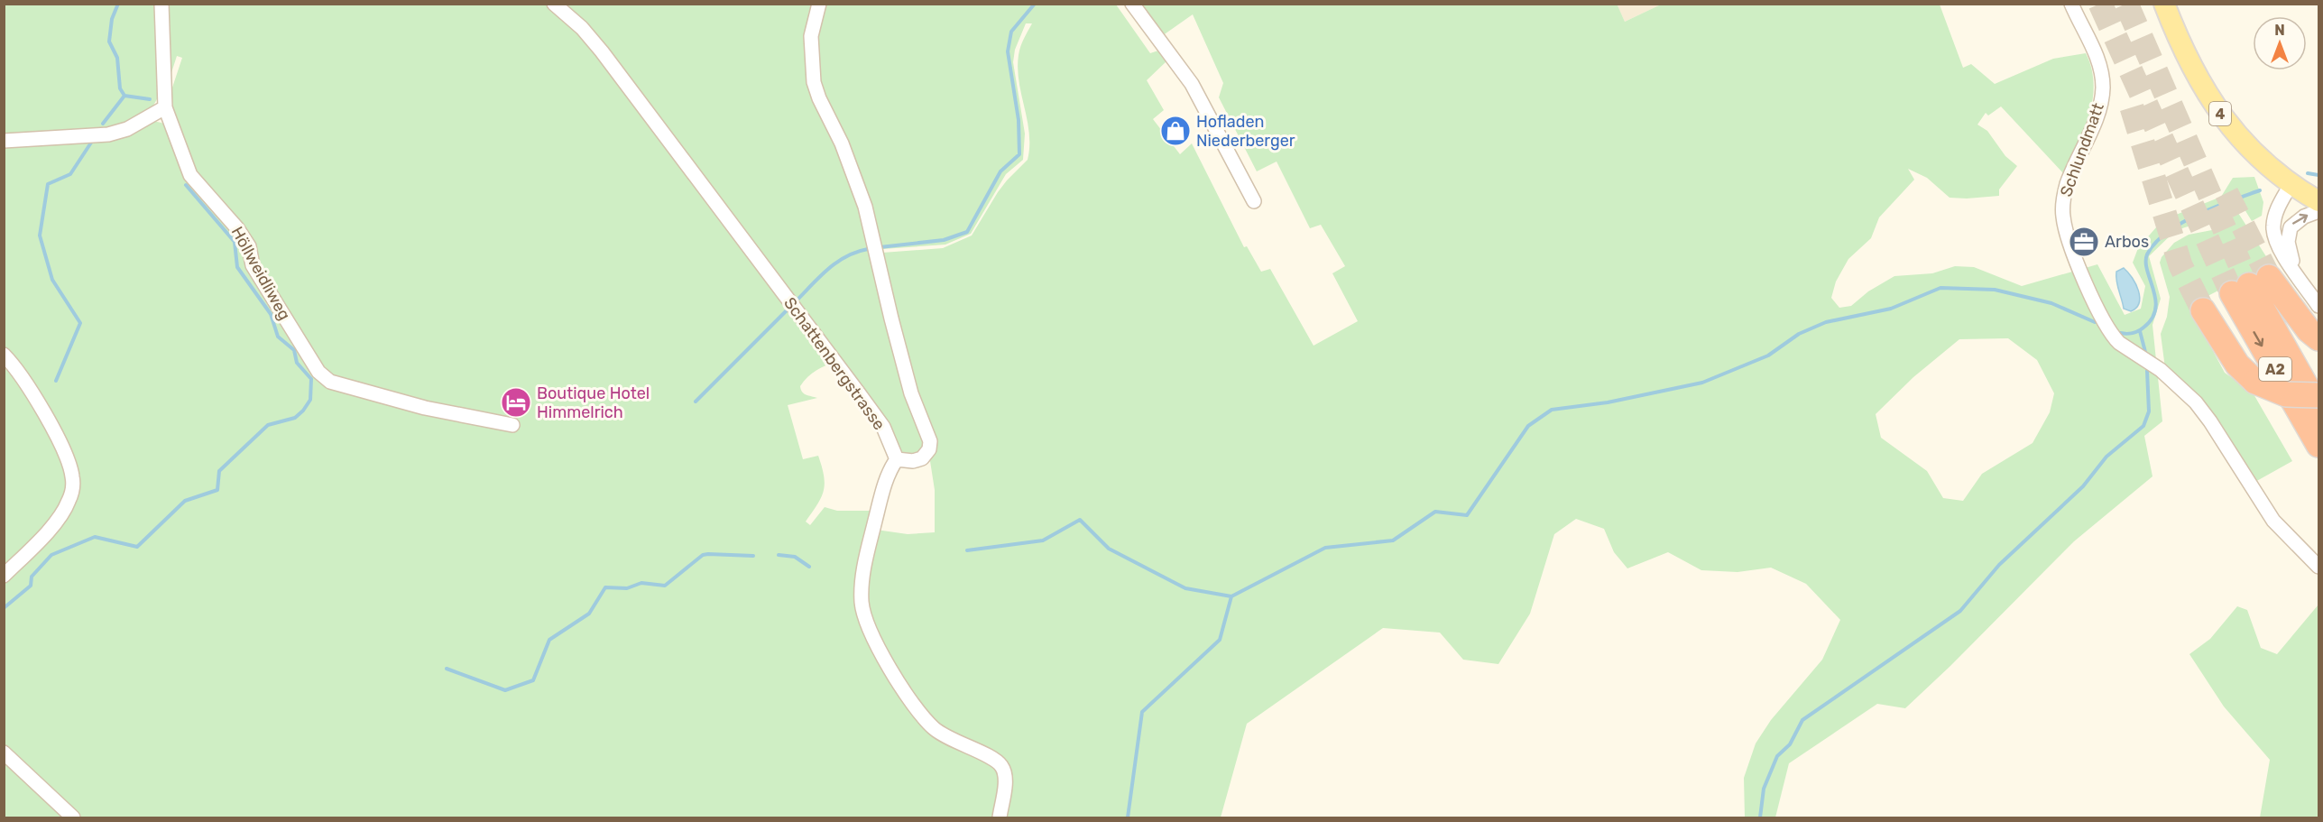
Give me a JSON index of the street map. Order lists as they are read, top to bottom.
{
  "streets": {
    "highway": ["A2"],
    "main road": ["4"],
    "street": ["Schlundmatt", "Höllweidliweg", "Schattenbergstrasse"]
  },
  "places": {
    "shop": ["Hofladen Niederberger"],
    "office": ["Arbos"],
    "hotel": ["Boutique Hotel Himmelrich"]
  },
  "north": "top"
}
